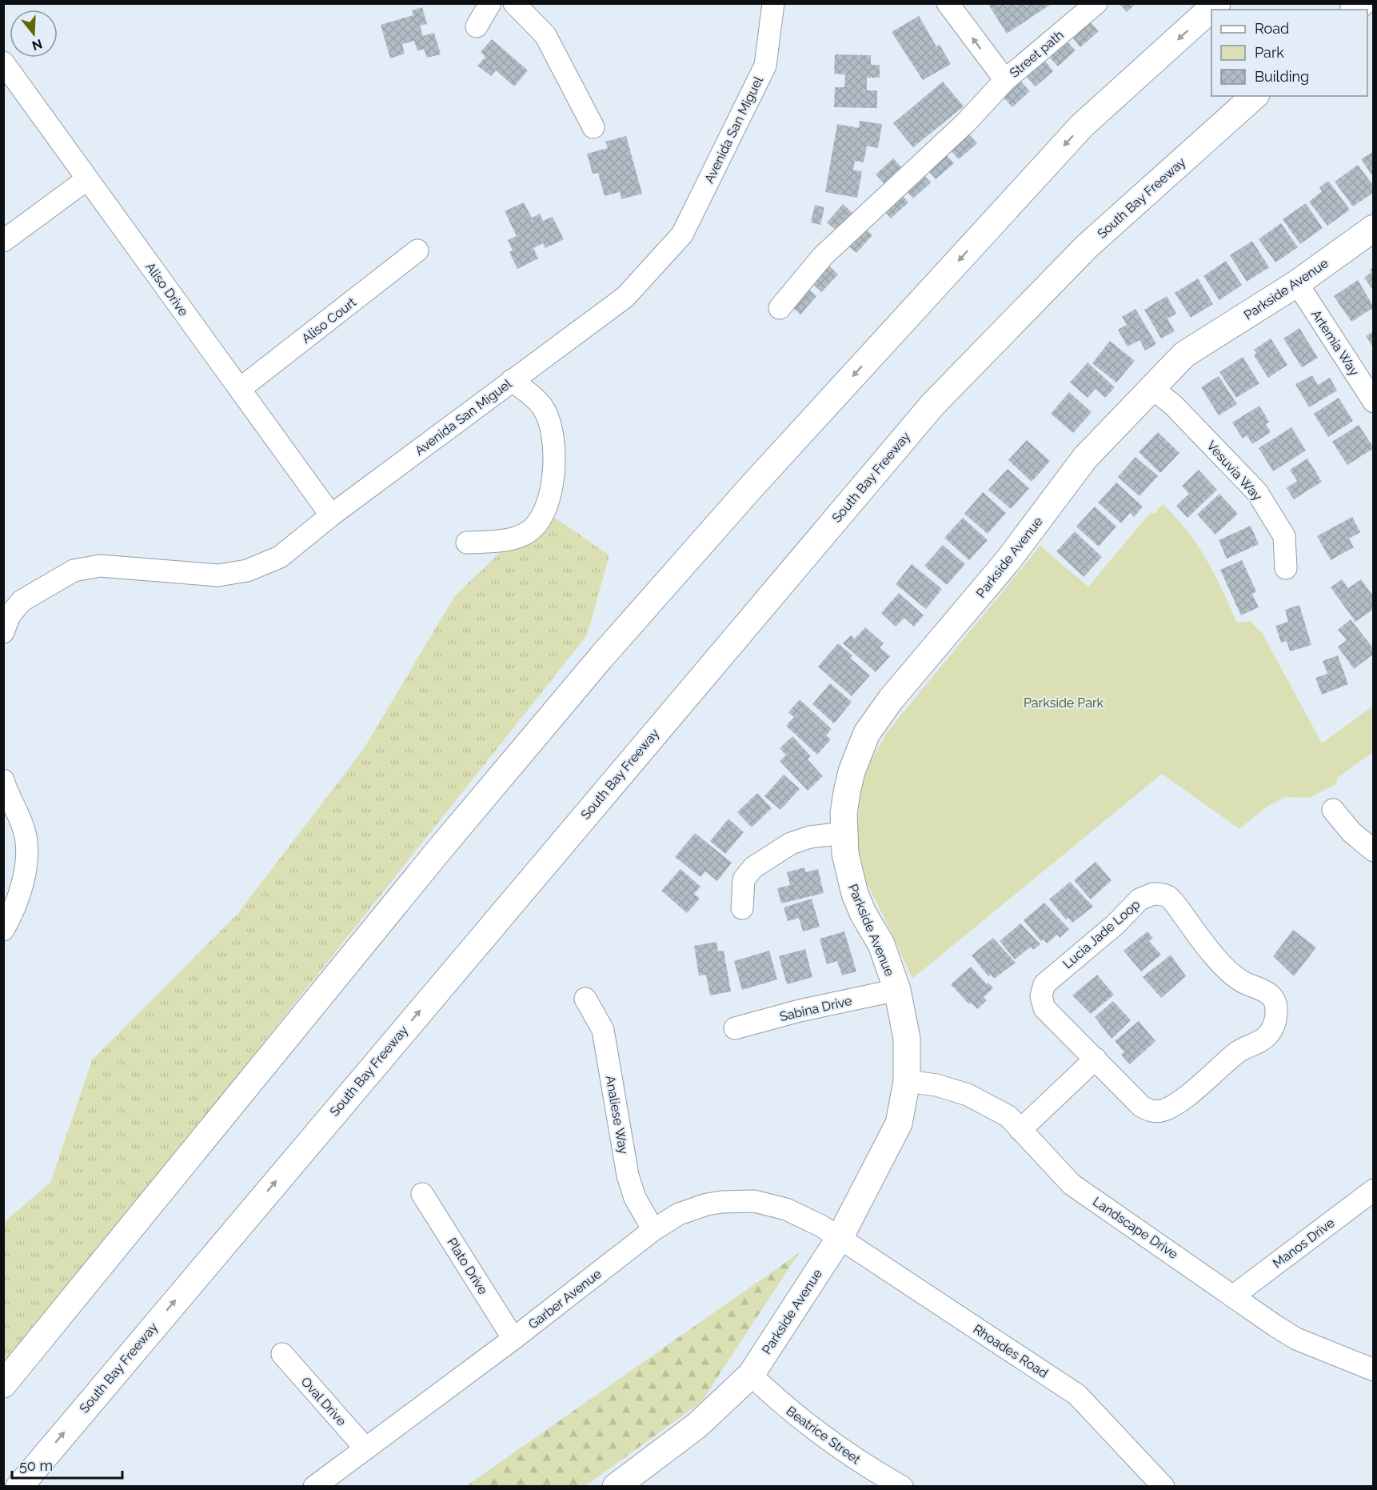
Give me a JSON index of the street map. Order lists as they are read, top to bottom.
{
  "streets": {
    "main road": ["South Bay Freeway", "Parkside Avenue"],
    "street": [
      "Street path",
      "Avenida San Miguel",
      "Aliso Drive",
      "Aliso Court",
      "Artemia Way",
      "Vesuvia Way",
      "Lucia Jade Loop",
      "Sabina Drive",
      "Analiese Way",
      "Landscape Drive",
      "Manos Drive",
      "Plato Drive",
      "Garber Avenue",
      "Rhoades Road",
      "Oval Drive",
      "Beatrice Street"
    ]
  },
  "crossings": [
    ["Avenida San Miguel", "Aliso Drive"],
    ["Aliso Drive", "Aliso Court"],
    ["Parkside Avenue", "Artemia Way"],
    ["Parkside Avenue", "Vesuvia Way"],
    ["Parkside Avenue", "Sabina Drive"],
    ["Parkside Avenue", "Landscape Drive"],
    ["Parkside Avenue", "Garber Avenue"],
    ["Parkside Avenue", "Rhoades Road"],
    ["Parkside Avenue", "Beatrice Street"],
    ["Analiese Way", "Garber Avenue"],
    ["Landscape Drive", "Manos Drive"],
    ["Plato Drive", "Garber Avenue"],
    ["Garber Avenue", "Rhoades Road"],
    ["Garber Avenue", "Oval Drive"]
  ],
  "one_way": ["Street path"],
  "parks": ["Parkside Park"],
  "legend": ["Road", "Park", "Building"],
  "scale_bar": "50 m",
  "north": "bottom"
}
